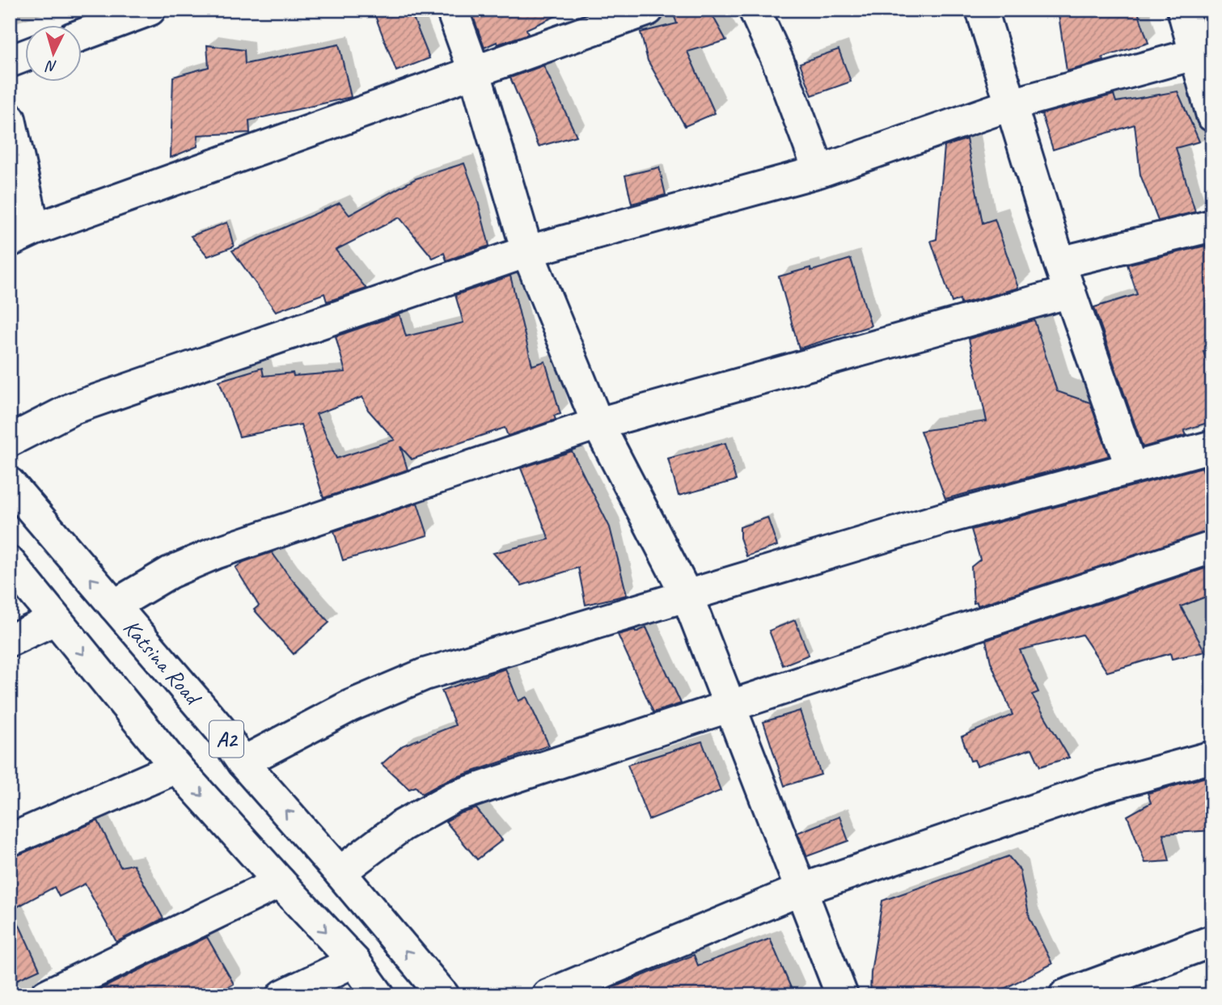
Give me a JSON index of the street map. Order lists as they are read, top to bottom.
{
  "streets": {
    "main road": ["Katsina Road", "A2"]
  },
  "north": "bottom"
}
